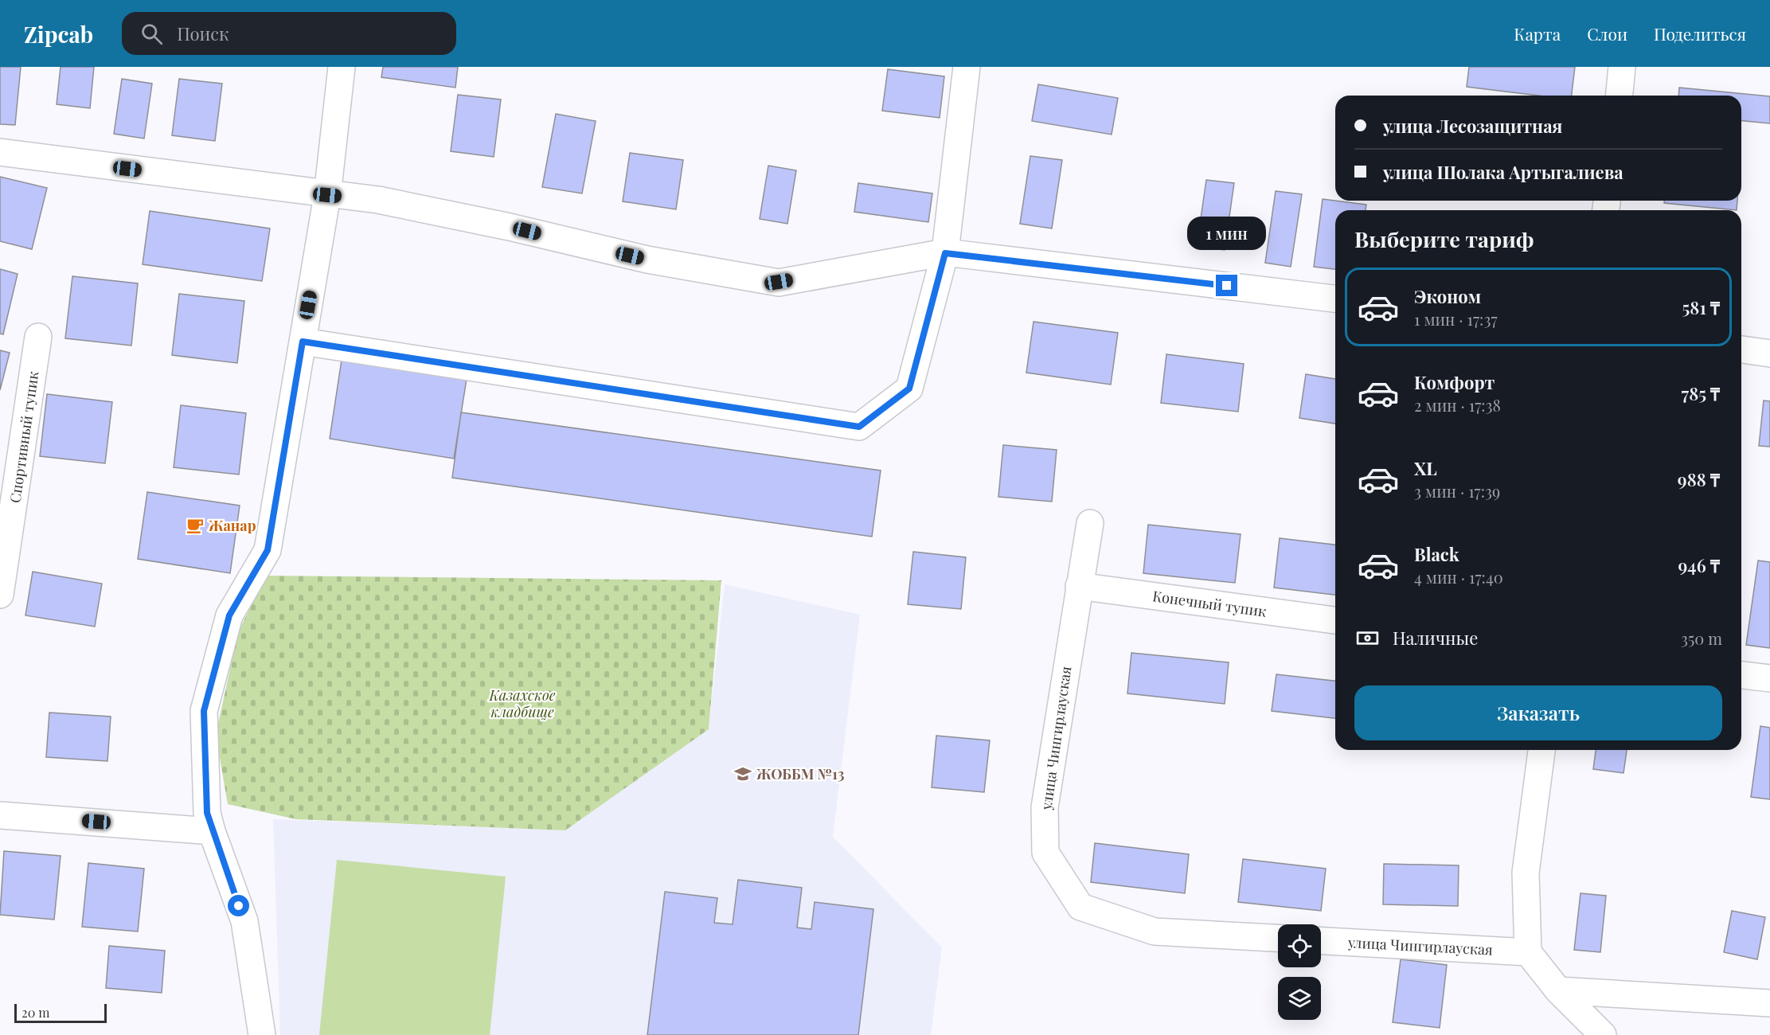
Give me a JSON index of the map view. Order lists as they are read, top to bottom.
{
  "streets": {
    "street": ["Спортивный тупик", "Конечный тупик", "улица Чингирлауская"]
  },
  "crossings": [
    ["Конечный тупик", "улица Чингирлауская"]
  ],
  "parks": ["Казахское кладбище"],
  "places": {
    "cafe": ["Жанар"],
    "school or university": ["ЖОББМ №13"]
  },
  "scale_bar": "20 m",
  "page": {
    "header": "Zipcab",
    "search": "Поиск",
    "nav": ["Карта", "Слои", "Поделиться"],
    "banner": ["улица Лесозащитная", "улица Шолака Артыгалиева"],
    "heading": "Выберите тариф",
    "bubble": "1 мин",
    "list": [
      {
        "name": "Эконом",
        "note": "1 мин · 17:37",
        "value": "581 ₸"
      },
      {
        "name": "Комфорт",
        "note": "2 мин · 17:38",
        "value": "785 ₸"
      },
      {
        "name": "XL",
        "note": "3 мин · 17:39",
        "value": "988 ₸"
      },
      {
        "name": "Black",
        "note": "4 мин · 17:40",
        "value": "946 ₸"
      }
    ],
    "pay": ["Наличные", "350 m"],
    "buttons": "Заказать",
    "scale": "20 m"
  }
}
